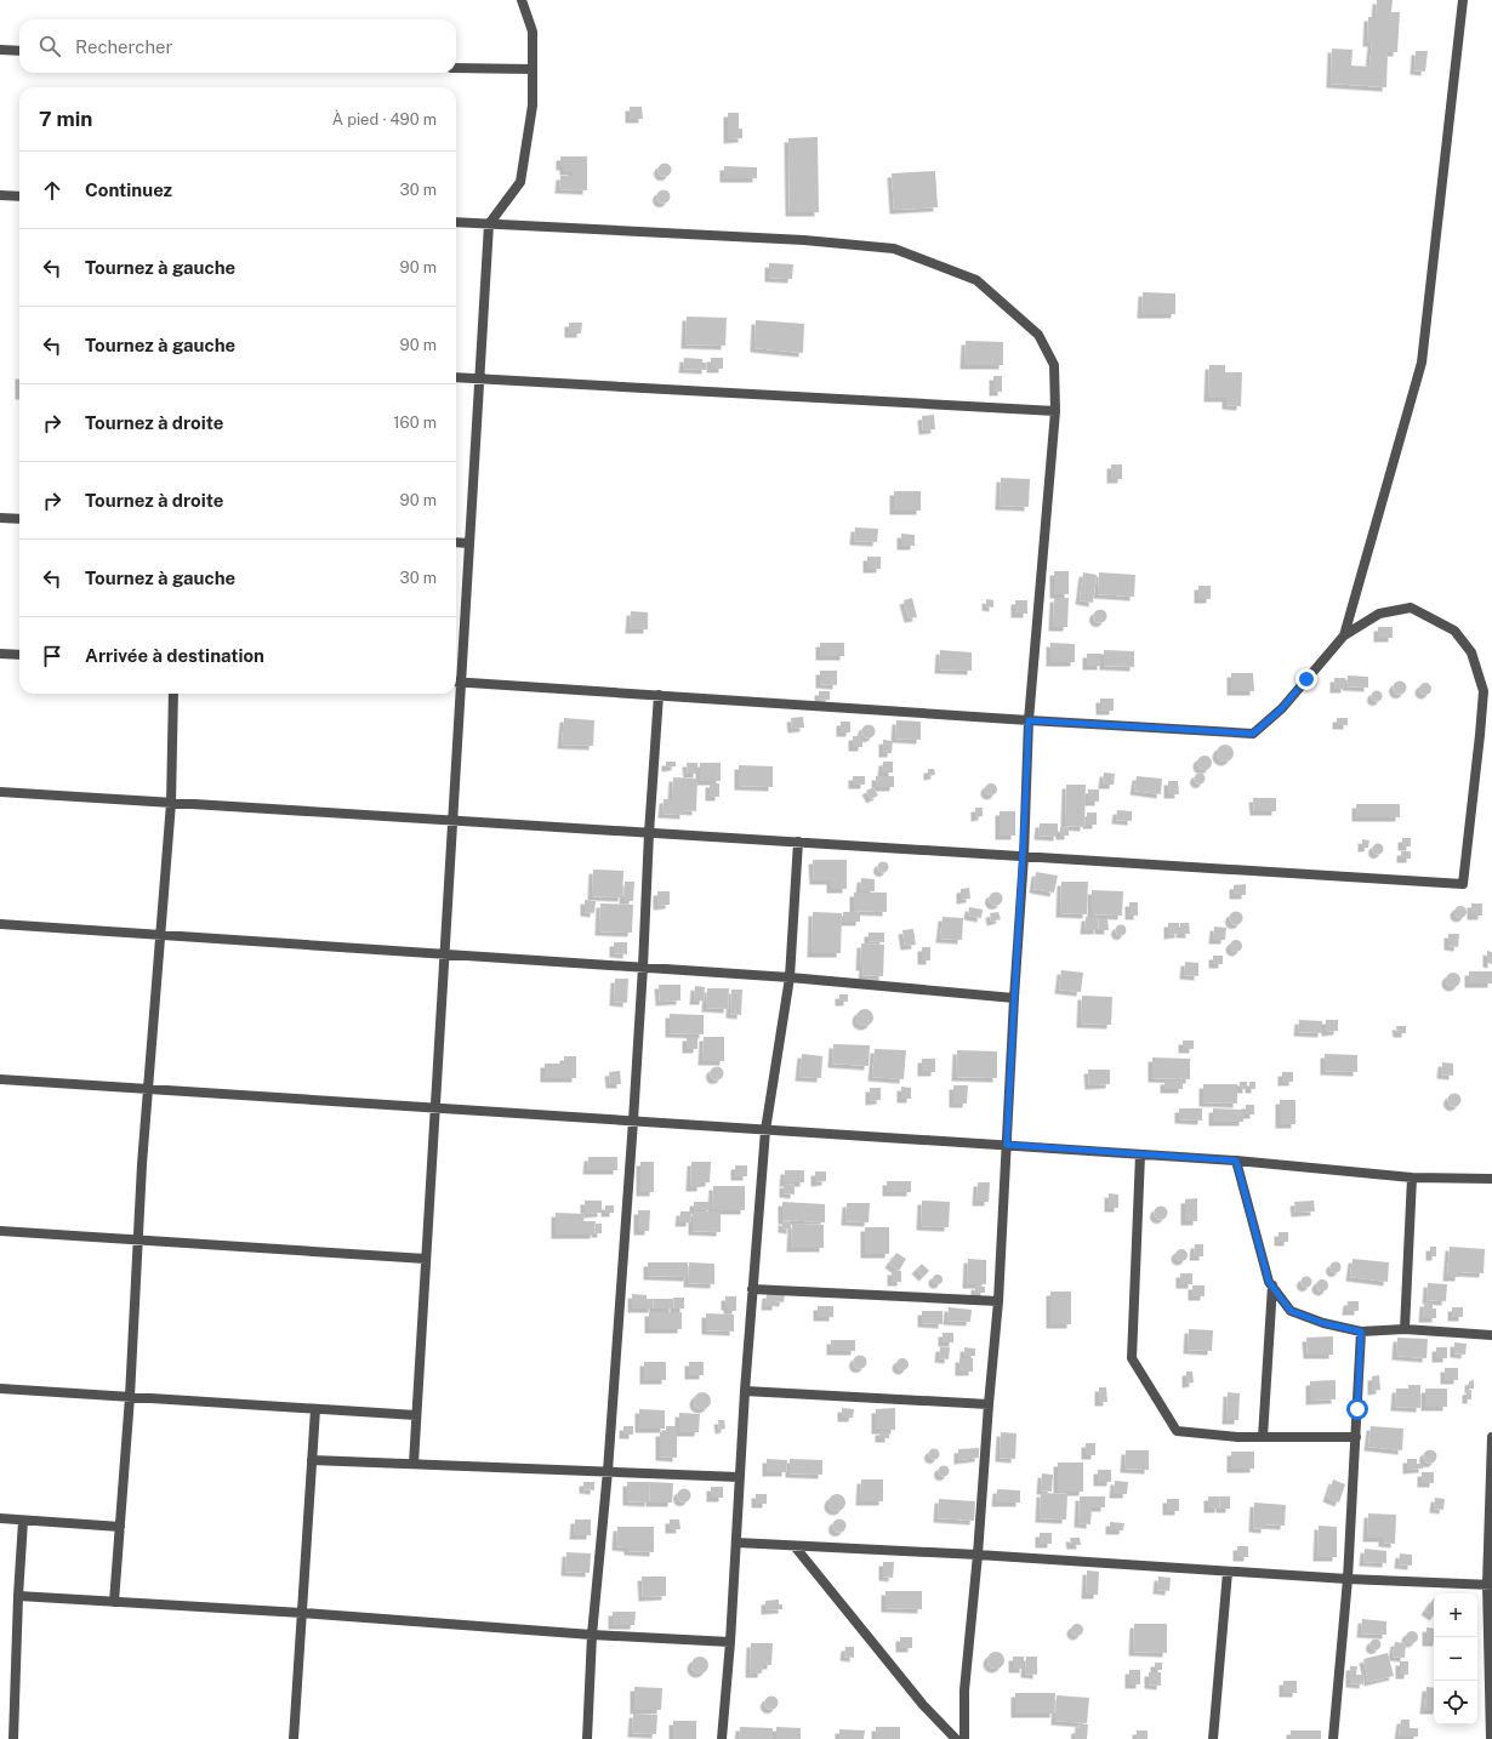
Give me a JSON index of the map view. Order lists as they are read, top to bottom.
{
  "page": {
    "search": "Rechercher",
    "heading": ["7 min", "À pied · 490 m"],
    "list": [
      ["Continuez", "30 m"],
      ["Tournez à gauche", "90 m"],
      ["Tournez à gauche", "90 m"],
      ["Tournez à droite", "160 m"],
      ["Tournez à droite", "90 m"],
      ["Tournez à gauche", "30 m"],
      "Arrivée à destination"
    ],
    "map_buttons": ["+", "−"]
  }
}
